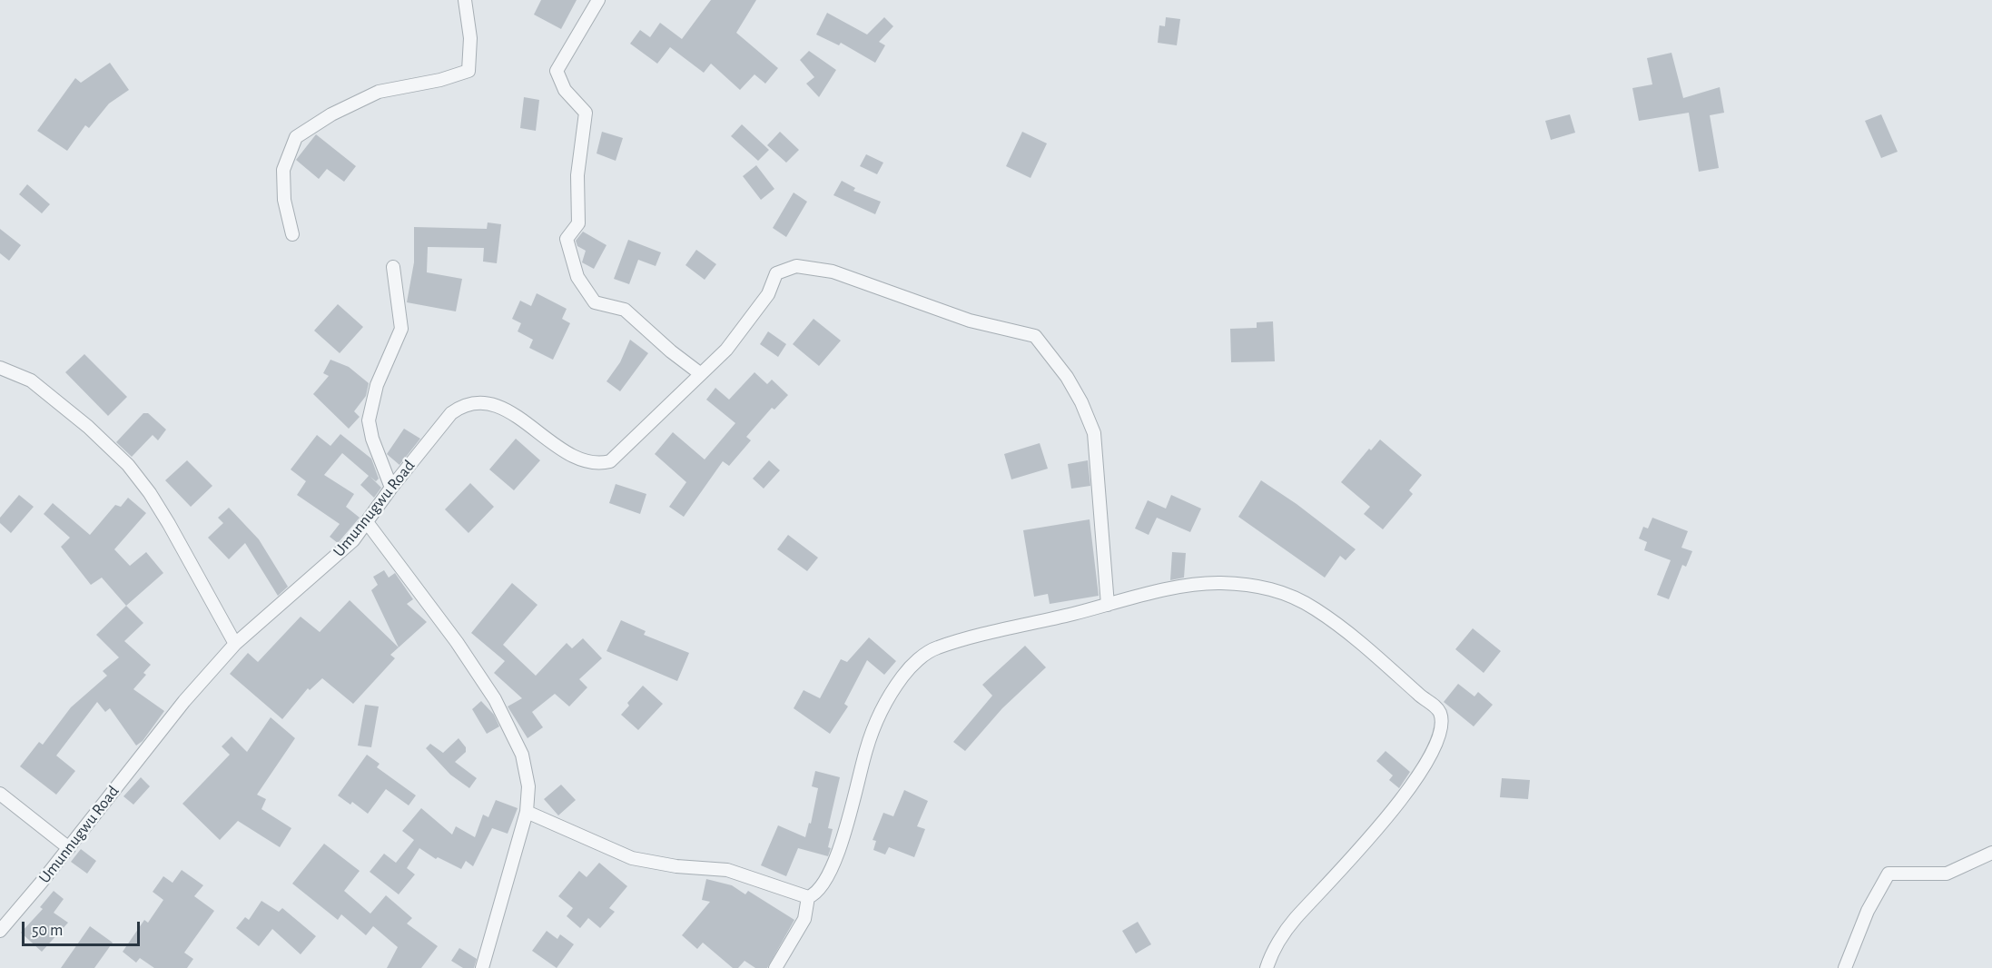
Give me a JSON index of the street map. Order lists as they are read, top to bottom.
{
  "streets": {
    "street": ["Umunnugwu Road"]
  },
  "scale_bar": "50 m"
}
